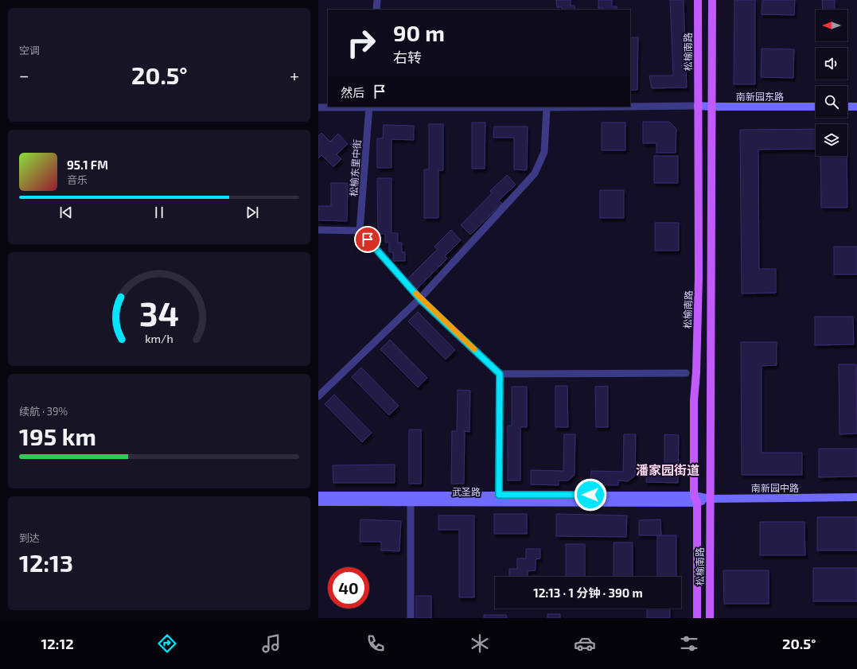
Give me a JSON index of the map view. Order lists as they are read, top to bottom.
{
  "streets": {
    "main road": ["松榆南路"],
    "street": [
      "南新园东路",
      "松榆东里中街",
      "南新园中路",
      "武圣路"
    ]
  },
  "crossings": [
    ["松榆南路", "南新园东路"],
    ["松榆南路", "南新园中路"],
    ["松榆南路", "武圣路"],
    ["南新园中路", "武圣路"]
  ],
  "districts": ["潘家园街道"],
  "north": "left",
  "page": {
    "tile": [
      "空调",
      ["续航 · 39%", "195 km"],
      ["到达", "12:13"]
    ],
    "turn": ["90 m", "右转"],
    "heat": ["−", "20.5°", "+"],
    "then": "然后",
    "song": ["95.1 FM", "音乐"],
    "limit": "40",
    "trip": "12:13 · 1 分钟 · 390 m",
    "tabs": ["12:12", "20.5°"],
    "gauge": ["34", "km/h"]
  }
}
